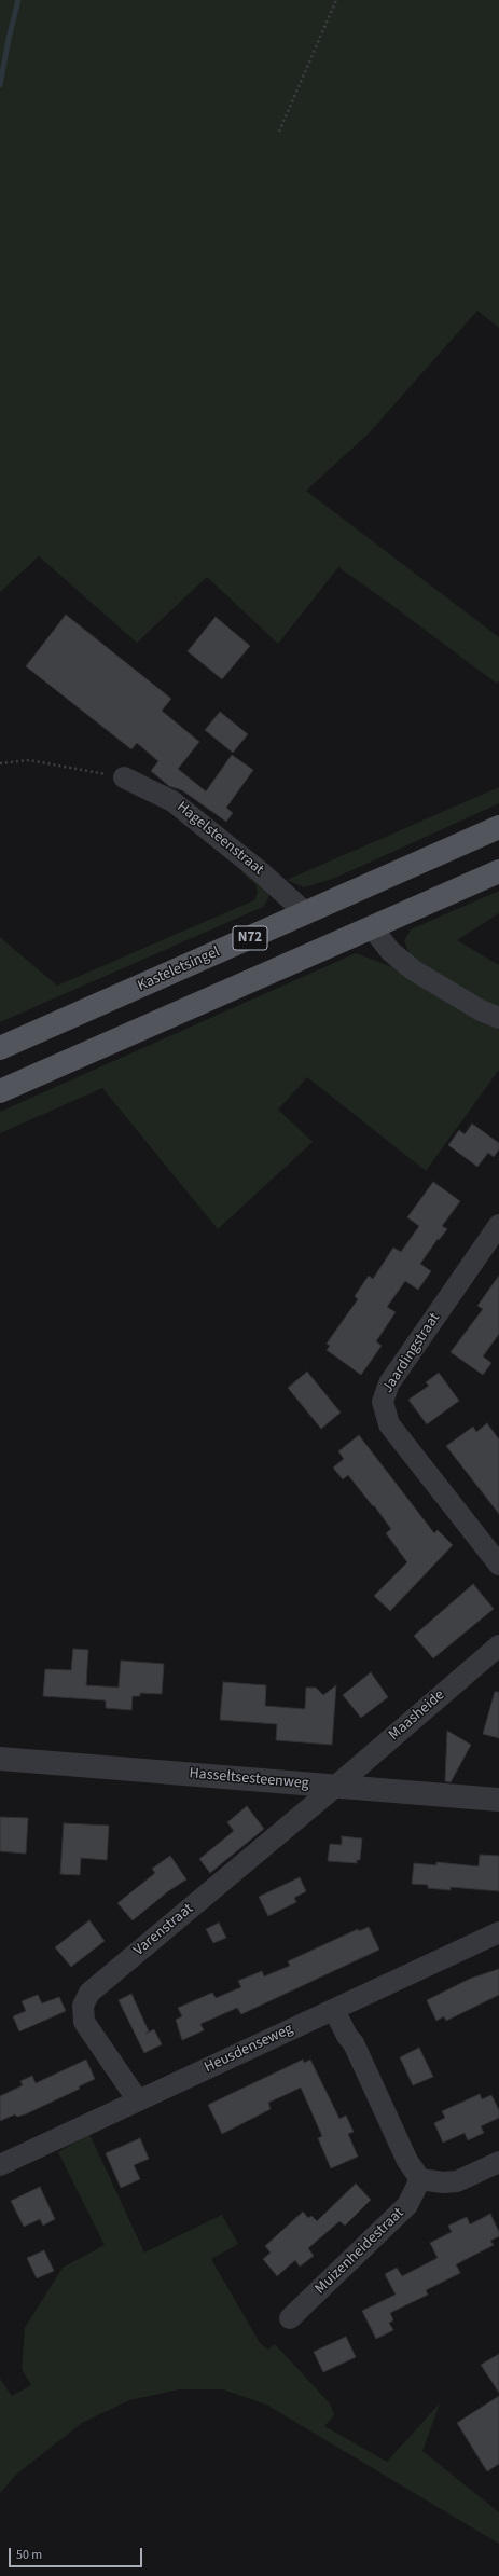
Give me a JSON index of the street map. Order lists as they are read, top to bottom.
{
  "streets": {
    "main road": ["N72", "Kasteletsingel"],
    "street": [
      "Hagelsteenstraat",
      "Jaardingstraat",
      "Maasheide",
      "Hasseltsesteenweg",
      "Varenstraat",
      "Heusdenseweg",
      "Muizenheidestraat"
    ]
  },
  "crossings": [
    ["Hagelsteenstraat", "Kasteletsingel"],
    ["Maasheide", "Hasseltsesteenweg"],
    ["Maasheide", "Varenstraat"],
    ["Hasseltsesteenweg", "Varenstraat"],
    ["Varenstraat", "Heusdenseweg"]
  ],
  "scale_bar": "50 m"
}
